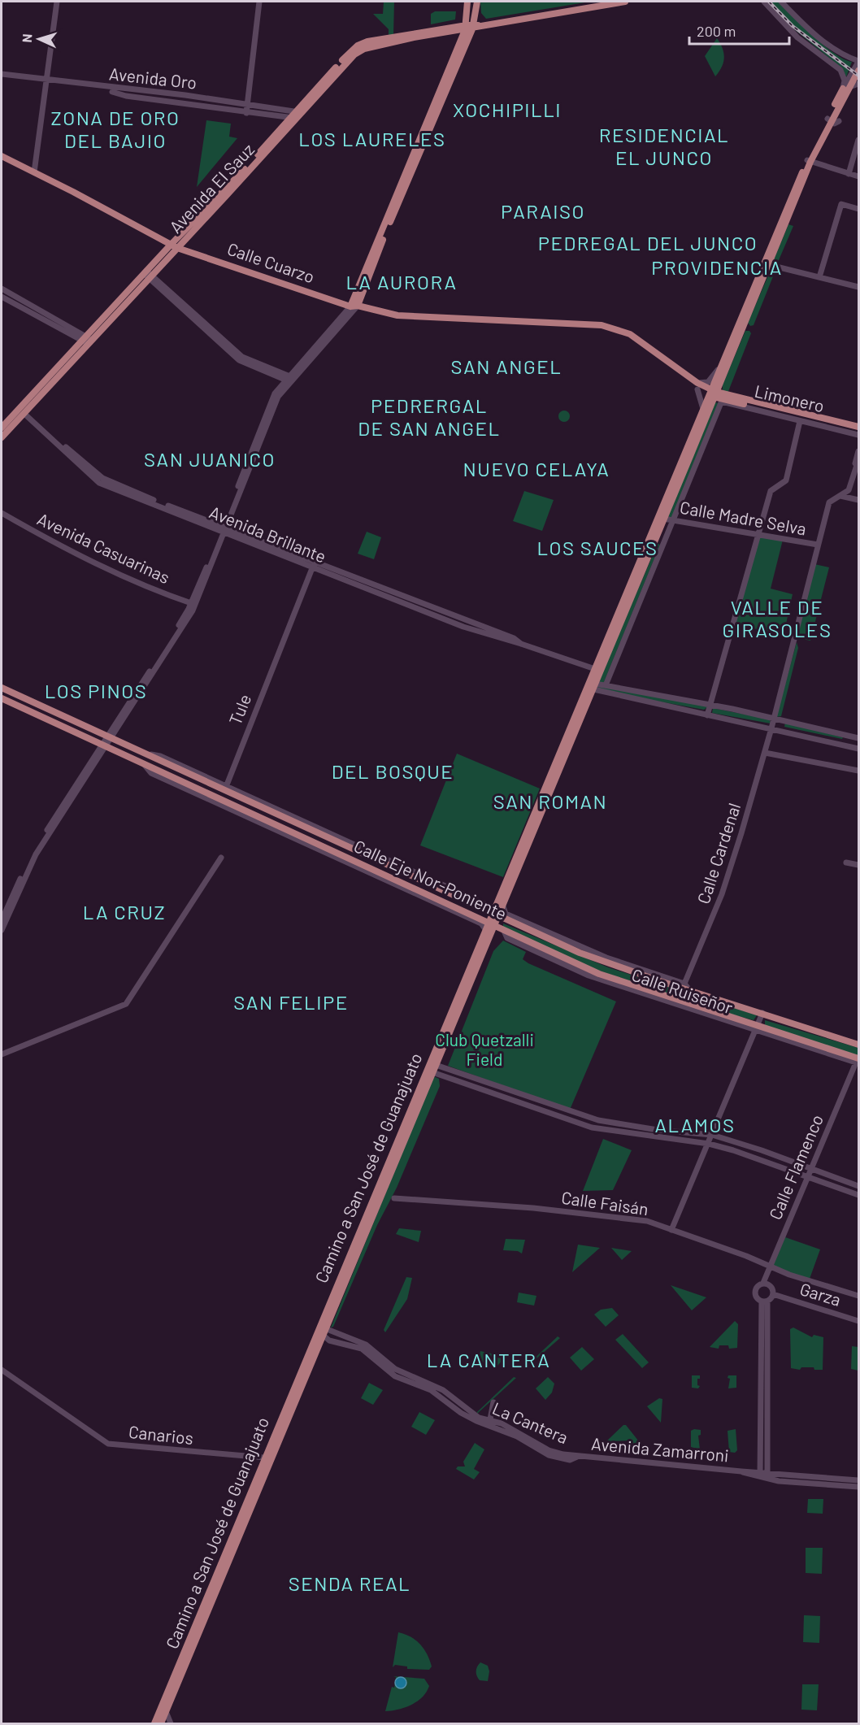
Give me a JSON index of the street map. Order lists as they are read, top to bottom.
{
  "streets": {
    "main road": [
      "Avenida Oro",
      "Avenida El Sauz",
      "Calle Cuarzo",
      "Calle Madre Selva",
      "Avenida Brillante",
      "Avenida Casuarinas",
      "Tule",
      "Calle Cardenal",
      "Calle Eje Nor-Poniente",
      "Calle Flamenco",
      "Camino a San José de Guanajuato",
      "Calle Faisán",
      "Garza",
      "La Cantera",
      "Canarios",
      "Avenida Zamarroni"
    ]
  },
  "crossings": [
    ["Avenida Oro", "Avenida El Sauz"],
    ["Avenida El Sauz", "Calle Cuarzo"],
    ["Avenida El Sauz", "Avenida Brillante"],
    ["Calle Cuarzo", "Camino a San José de Guanajuato"],
    ["Calle Madre Selva", "Calle Cardenal"],
    ["Calle Madre Selva", "Camino a San José de Guanajuato"],
    ["Avenida Brillante", "Tule"],
    ["Avenida Brillante", "Camino a San José de Guanajuato"],
    ["Tule", "Calle Eje Nor-Poniente"],
    ["Calle Eje Nor-Poniente", "Calle Flamenco"],
    ["Calle Eje Nor-Poniente", "Camino a San José de Guanajuato"],
    ["Calle Flamenco", "Calle Faisán"],
    ["Calle Flamenco", "Garza"],
    ["Camino a San José de Guanajuato", "La Cantera"],
    ["Camino a San José de Guanajuato", "Canarios"],
    ["La Cantera", "Avenida Zamarroni"]
  ],
  "districts": [
    "XOCHIPILLI",
    "ZONA DE ORO DEL BAJIO",
    "RESIDENCIAL EL JUNCO",
    "LOS LAURELES",
    "PARAISO",
    "PEDREGAL DEL JUNCO",
    "PROVIDENCIA",
    "LA AURORA",
    "SAN ANGEL",
    "PEDRERGAL DE SAN ANGEL",
    "SAN JUANICO",
    "NUEVO CELAYA",
    "LOS SAUCES",
    "VALLE DE GIRASOLES",
    "LOS PINOS",
    "DEL BOSQUE",
    "SAN ROMAN",
    "LA CRUZ",
    "SAN FELIPE",
    "ALAMOS",
    "LA CANTERA",
    "SENDA REAL"
  ],
  "parks": ["Club Quetzalli Field"],
  "scale_bar": "200 m",
  "north": "left"
}
